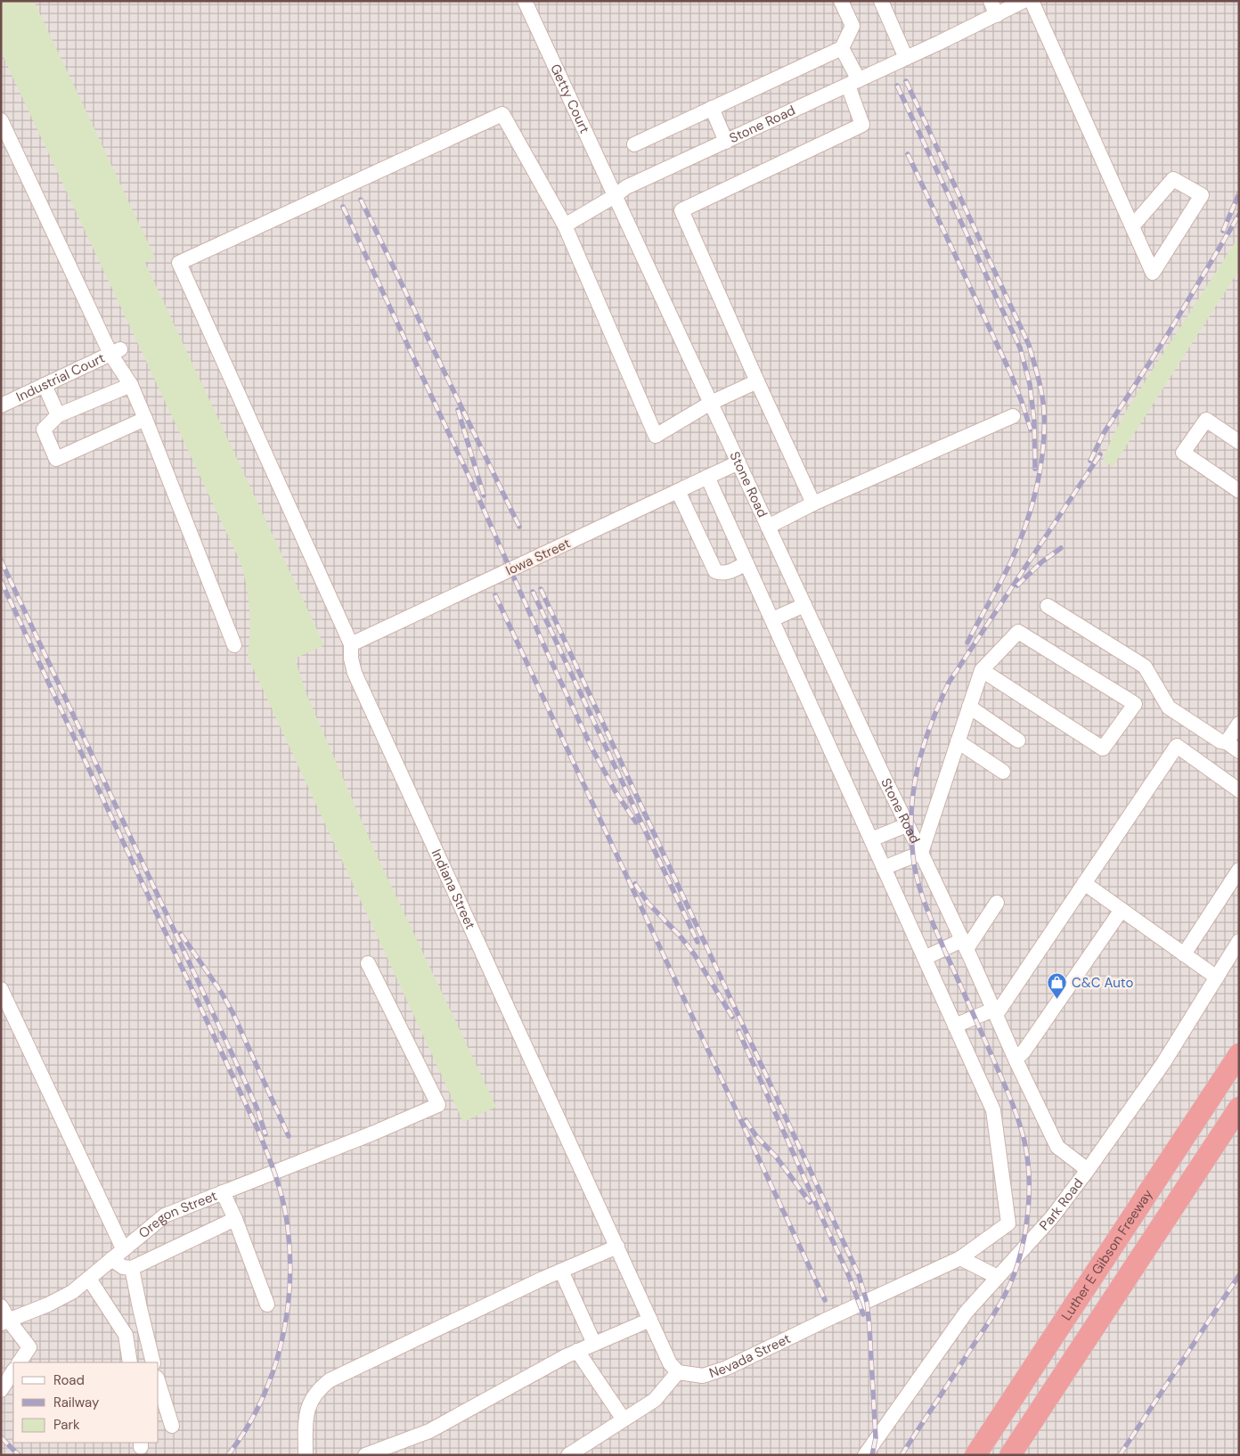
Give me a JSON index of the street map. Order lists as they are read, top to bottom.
{
  "streets": {
    "highway": ["Luther E Gibson Freeway"],
    "street": [
      "Getty Court",
      "Stone Road",
      "Industrial Court",
      "Iowa Street",
      "Indiana Street",
      "Park Road",
      "Oregon Street",
      "Nevada Street"
    ]
  },
  "crossings": [
    ["Getty Court", "Stone Road"],
    ["Stone Road", "Iowa Street"],
    ["Stone Road", "Park Road"],
    ["Iowa Street", "Indiana Street"]
  ],
  "places": {
    "shop": ["C&C Auto"]
  },
  "legend": ["Road", "Railway", "Park"]
}
